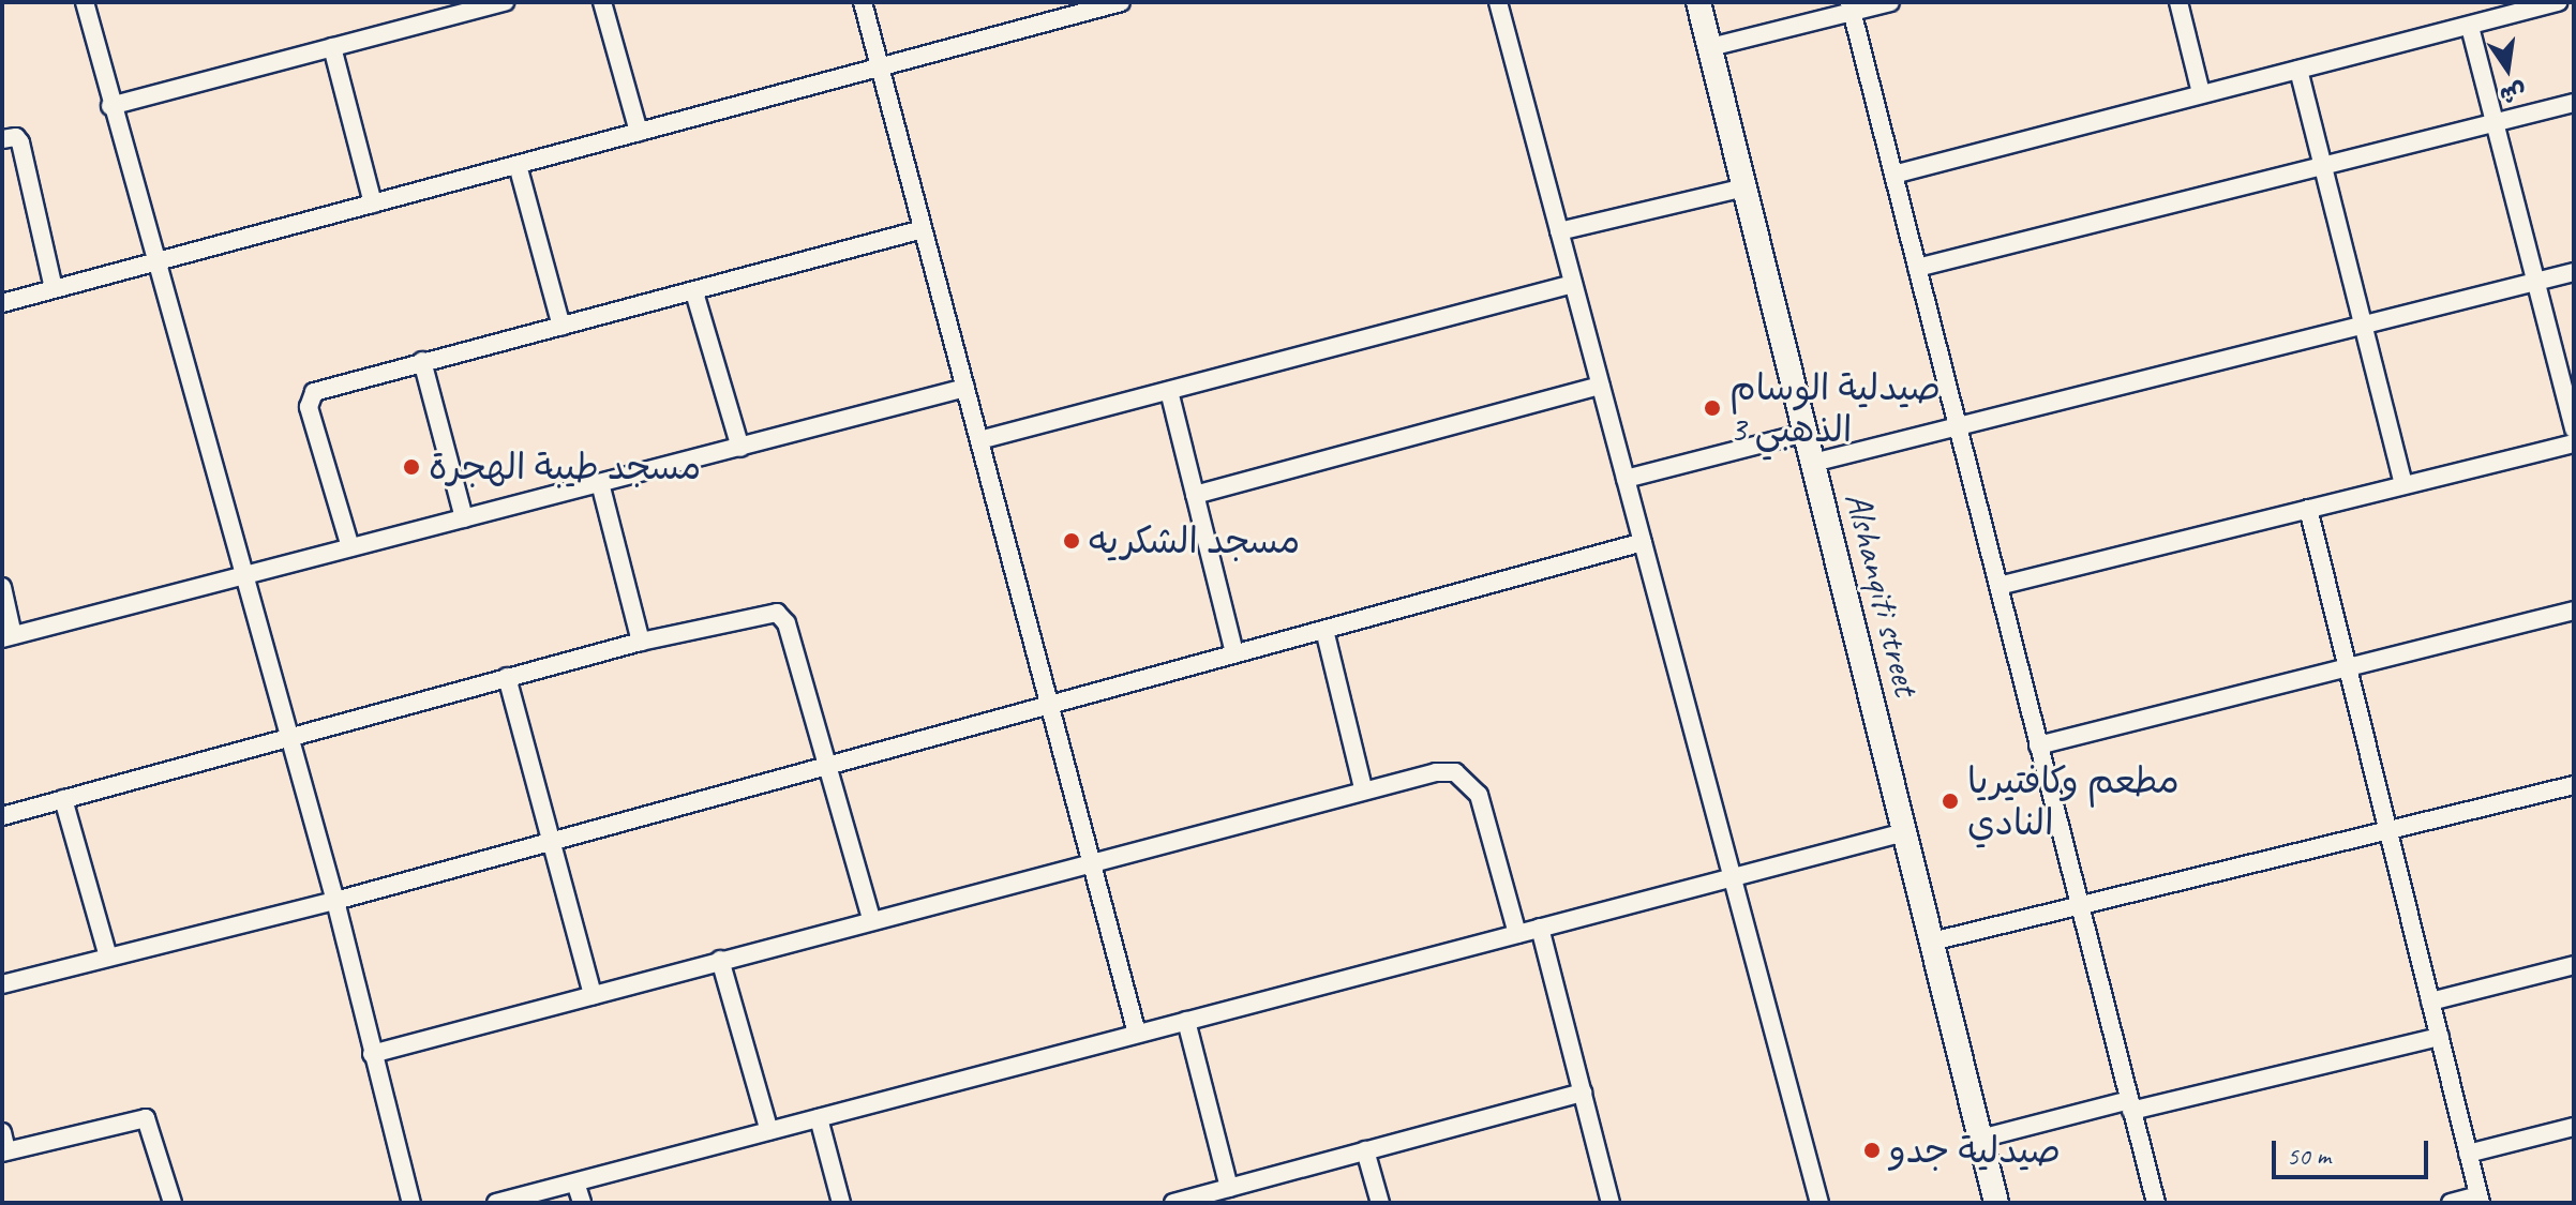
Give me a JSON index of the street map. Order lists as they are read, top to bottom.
{
  "streets": {
    "street": ["Alshanqiti street"]
  },
  "places": [
    "صيدلية الوسام الذهبي 3",
    "مسجد طيبة الهجرة",
    "مسجد الشكريه",
    "مطعم وكافتيريا النادي",
    "صيدلية جدو"
  ],
  "scale_bar": "50 m",
  "north": "bottom"
}
